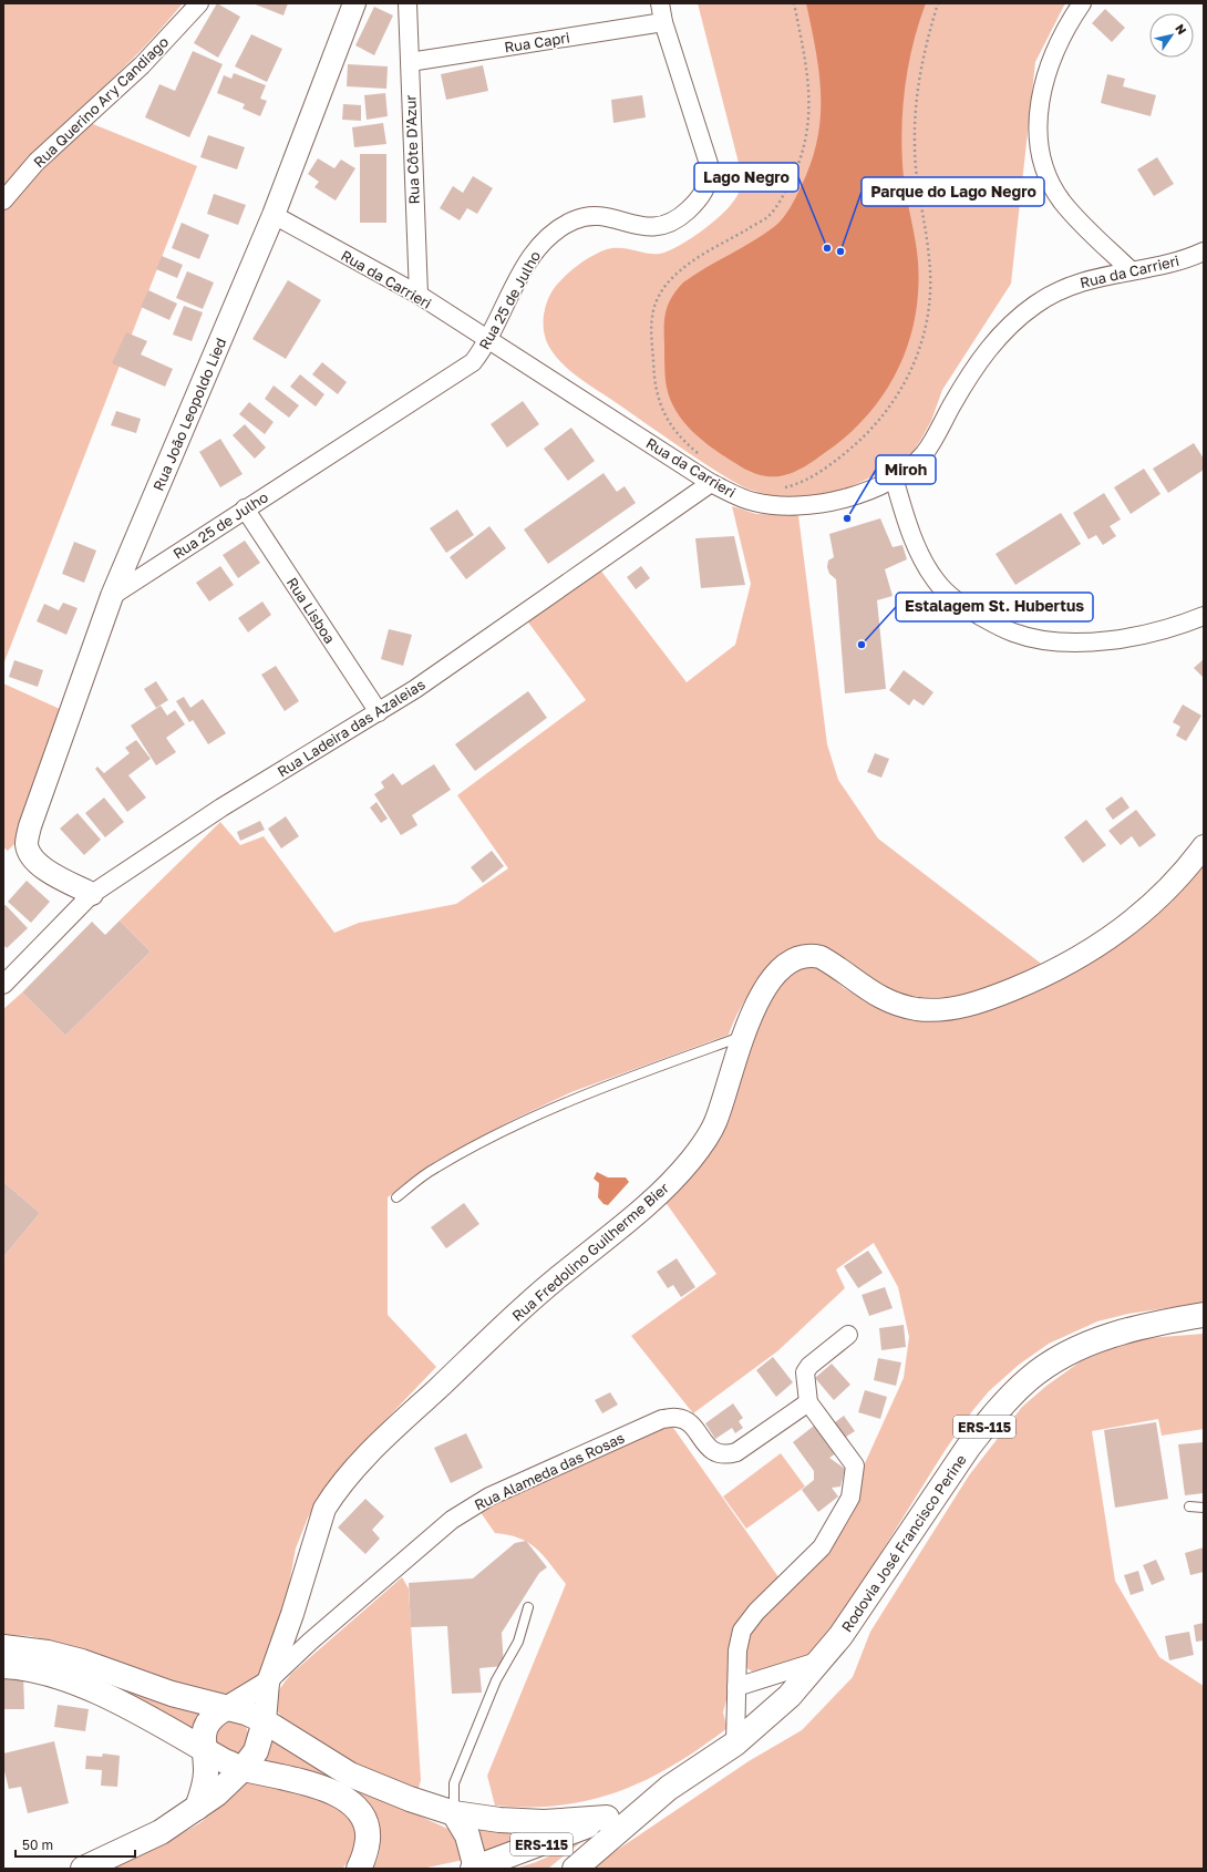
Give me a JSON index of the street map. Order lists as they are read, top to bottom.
{
  "streets": {
    "main road": ["Rua Fredolino Guilherme Bier", "ERS-115", "Rodovia José Francisco Perine"],
    "street": [
      "Rua Capri",
      "Rua Querino Ary Candiago",
      "Rua Côte D'Azur",
      "Rua da Carrieri",
      "Rua 25 de Julho",
      "Rua João Leopoldo Lied",
      "Rua Lisboa",
      "Rua Ladeira das Azaleias",
      "Rua Alameda das Rosas"
    ]
  },
  "crossings": [
    ["Rua Capri", "Rua Côte D'Azur"],
    ["Rua Capri", "Rua 25 de Julho"],
    ["Rua Côte D'Azur", "Rua da Carrieri"],
    ["Rua da Carrieri", "Rua 25 de Julho"],
    ["Rua da Carrieri", "Rua João Leopoldo Lied"],
    ["Rua da Carrieri", "Rua Ladeira das Azaleias"],
    ["Rua 25 de Julho", "Rua João Leopoldo Lied"],
    ["Rua 25 de Julho", "Rua Lisboa"],
    ["Rua João Leopoldo Lied", "Rua Ladeira das Azaleias"],
    ["Rua Lisboa", "Rua Ladeira das Azaleias"],
    ["Rua Fredolino Guilherme Bier", "Rua Alameda das Rosas"]
  ],
  "places": [
    "Lago Negro",
    "Parque do Lago Negro",
    "Miroh",
    "Estalagem St. Hubertus"
  ],
  "scale_bar": "50 m",
  "north": "top right"
}
